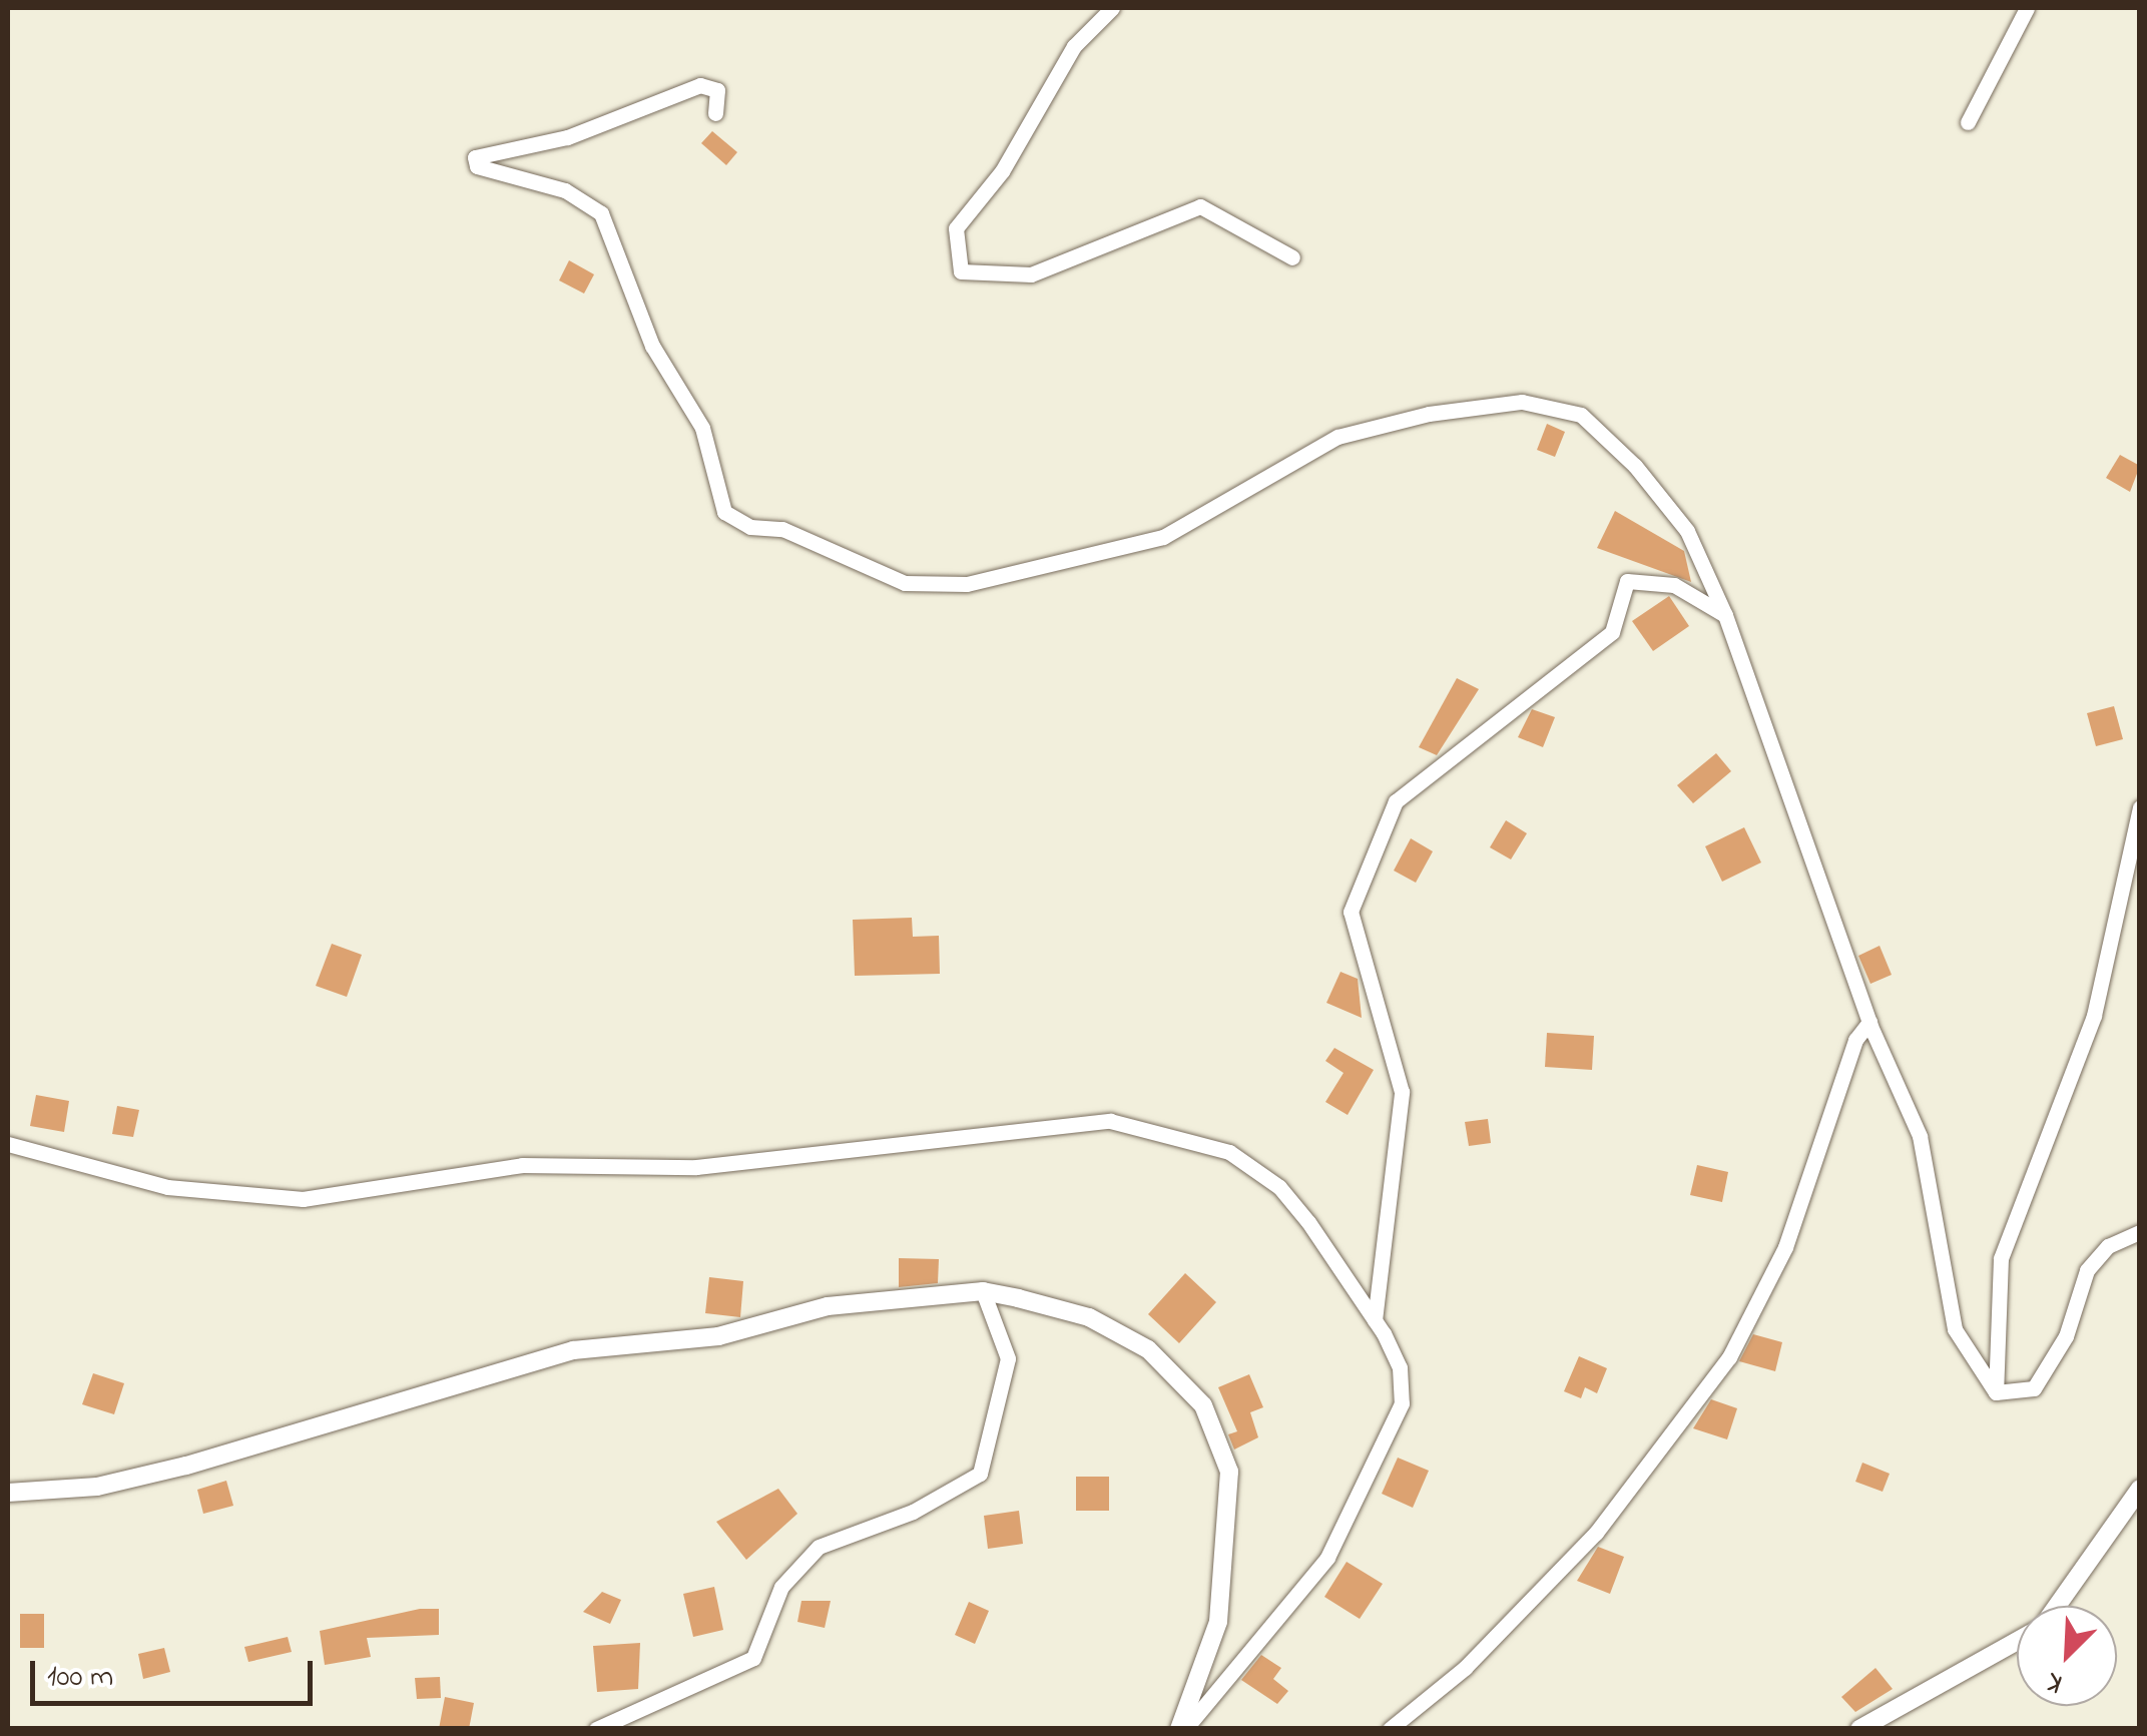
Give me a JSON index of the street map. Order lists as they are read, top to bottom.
{
  "scale_bar": "100 m",
  "north": "bottom left"
}
